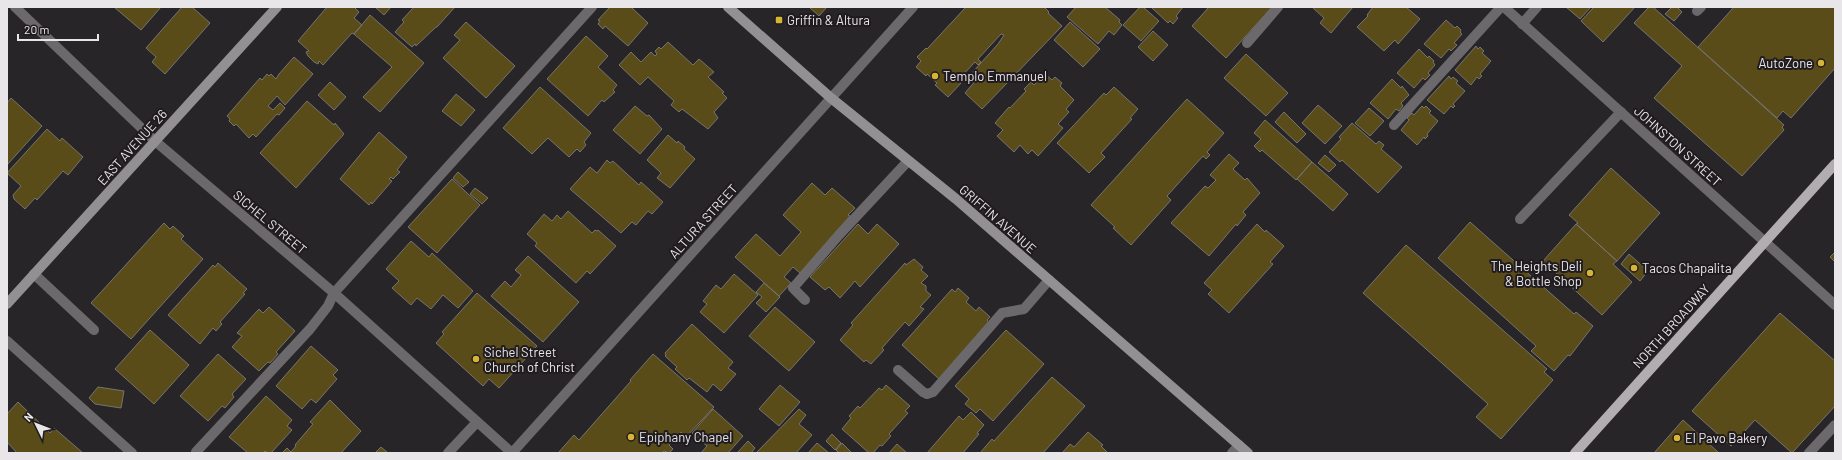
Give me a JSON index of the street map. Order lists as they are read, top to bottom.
{
  "streets": {
    "main road": ["NORTH BROADWAY"],
    "street": [
      "JOHNSTON STREET",
      "EAST AVENUE 26",
      "GRIFFIN AVENUE",
      "ALTURA STREET",
      "SICHEL STREET"
    ]
  },
  "crossings": [
    ["JOHNSTON STREET", "NORTH BROADWAY"],
    ["EAST AVENUE 26", "SICHEL STREET"],
    ["GRIFFIN AVENUE", "ALTURA STREET"],
    ["ALTURA STREET", "SICHEL STREET"]
  ],
  "places": {
    "transit": ["Griffin & Altura"],
    "other": [
      "AutoZone",
      "Templo Emmanuel",
      "Tacos Chapalita",
      "The Heights Deli & Bottle Shop",
      "Sichel Street Church of Christ",
      "Epiphany Chapel",
      "El Pavo Bakery"
    ]
  },
  "scale_bar": "20 m",
  "north": "top left"
}
